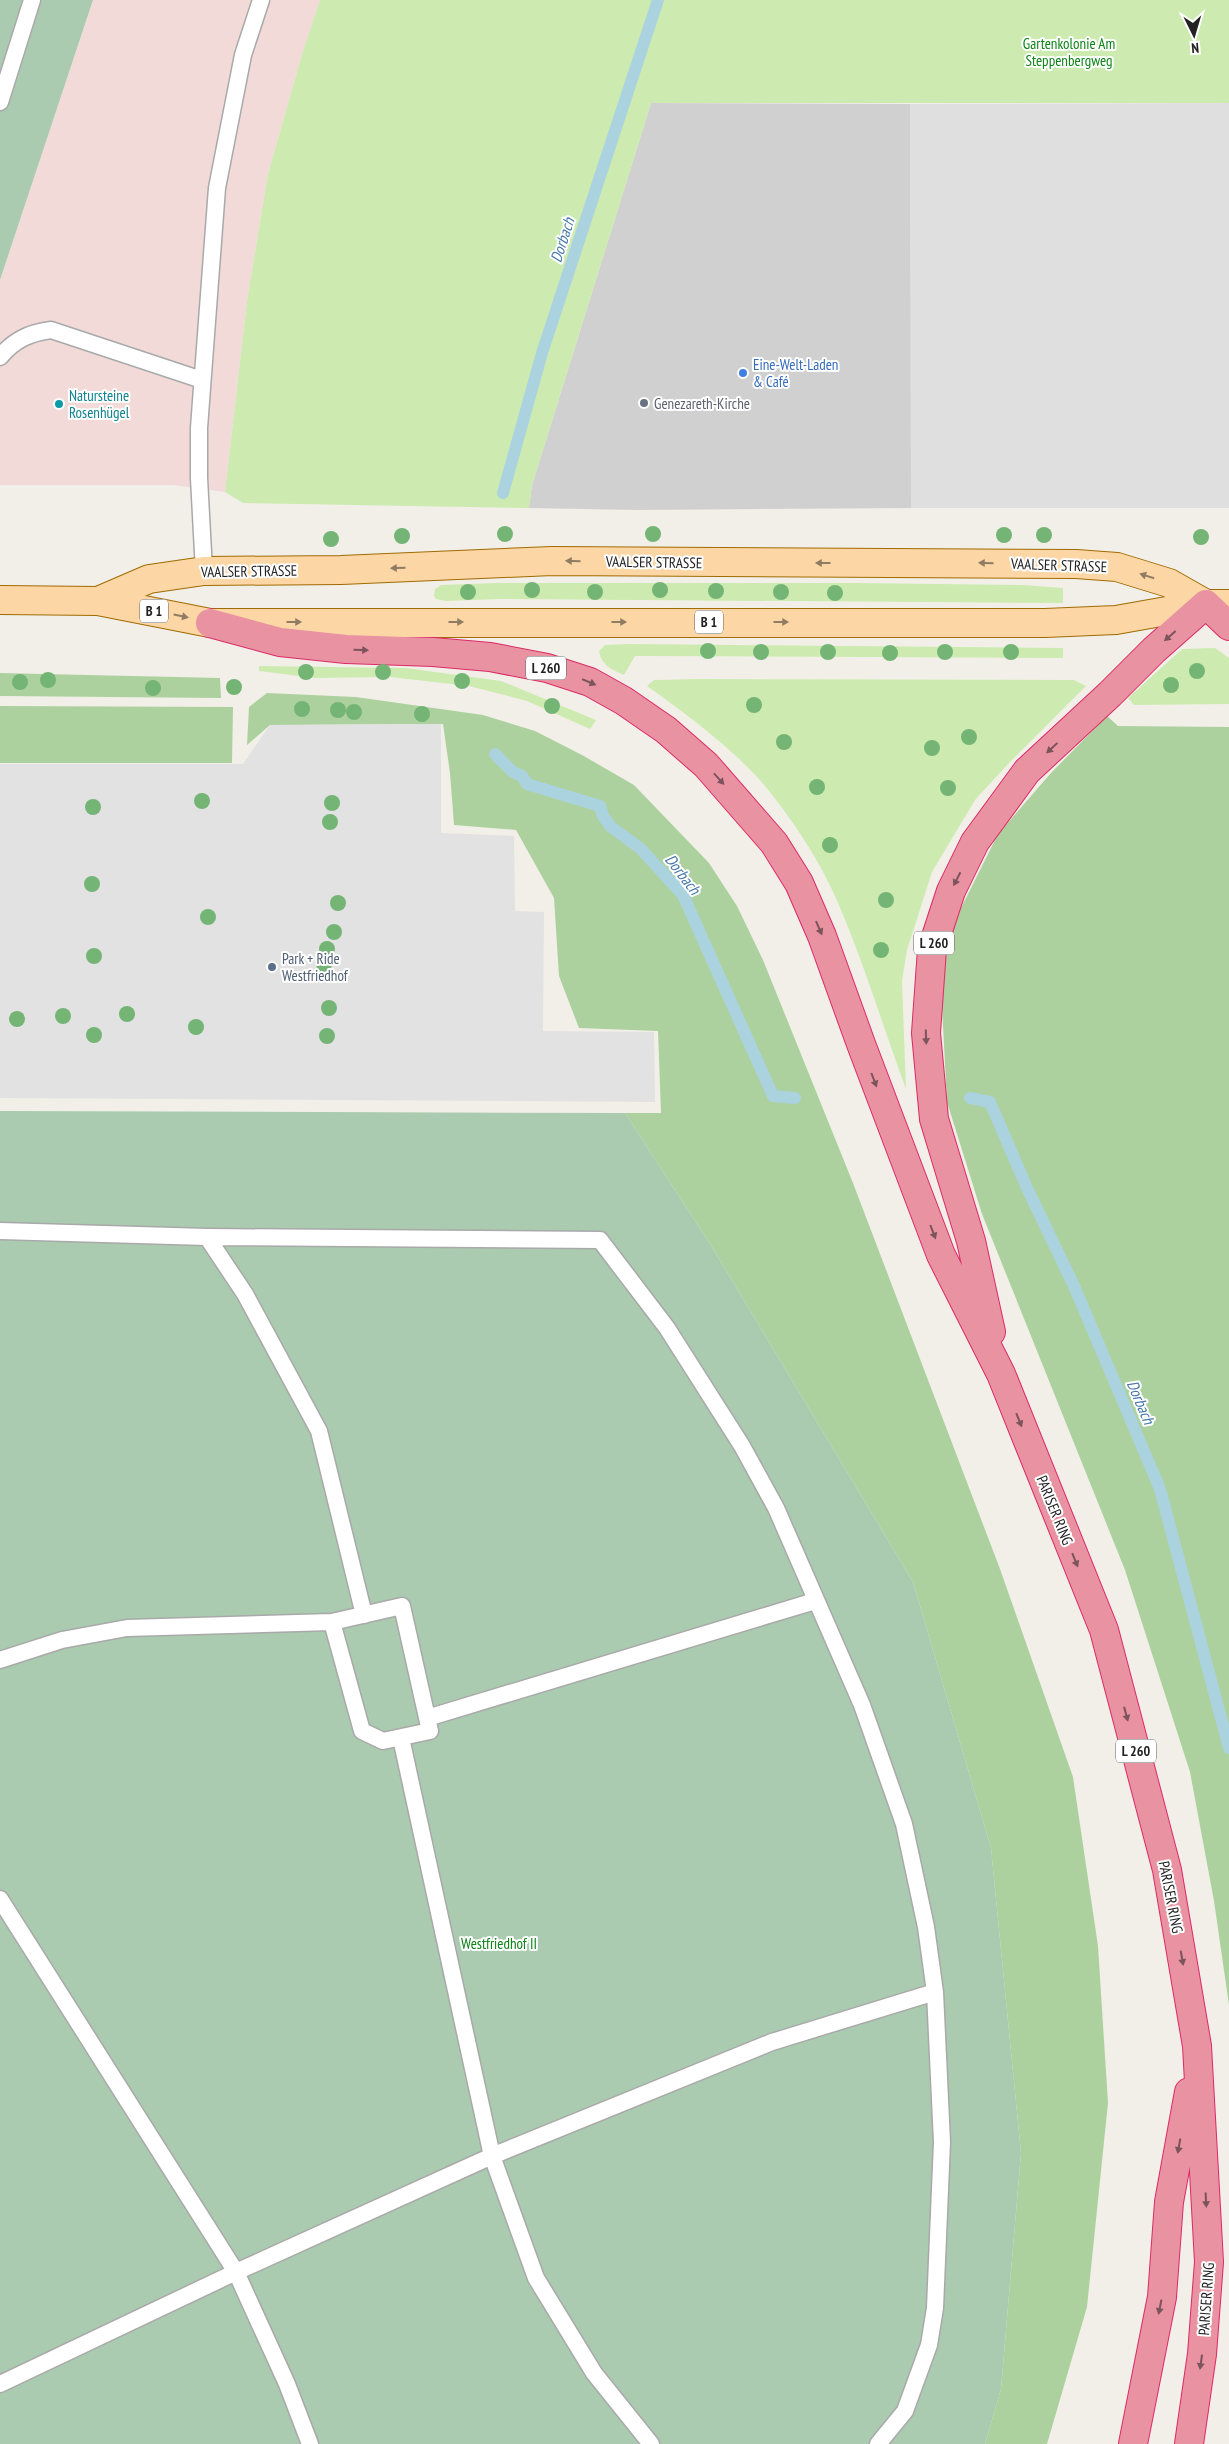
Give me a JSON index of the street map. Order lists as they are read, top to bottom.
{
  "streets": {
    "highway": ["L 260", "PARISER RING"],
    "main road": ["VAALSER STRASSE", "B 1"]
  },
  "crossings": [
    ["VAALSER STRASSE", "L 260"],
    ["L 260", "PARISER RING"]
  ],
  "water": ["Dorbach"],
  "parks": ["Gartenkolonie Am Steppenbergweg", "Westfriedhof II"],
  "places": [
    "Eine-Welt-Laden & Café",
    "Genezareth-Kirche",
    "Natursteine Rosenhügel",
    "Park + Ride Westfriedhof"
  ],
  "north": "bottom"
}
